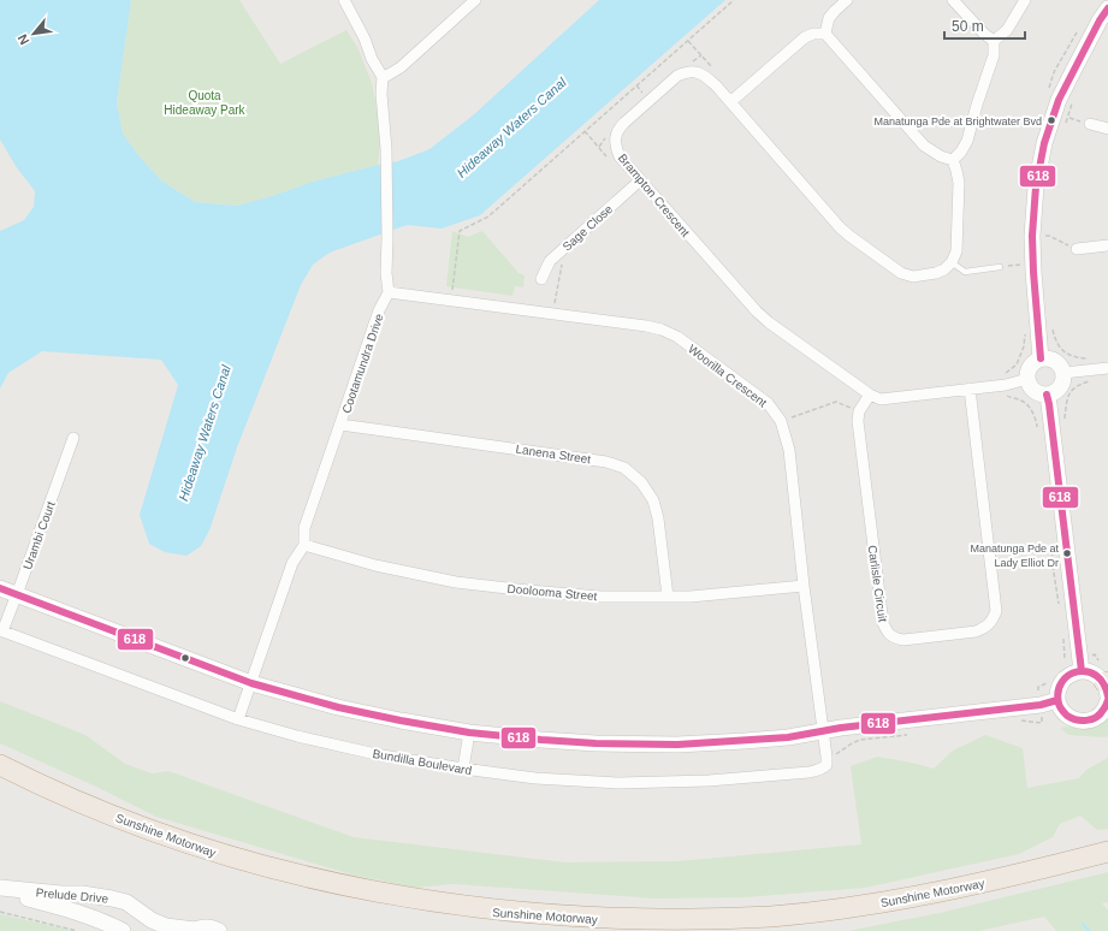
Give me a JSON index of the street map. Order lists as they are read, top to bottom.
{
  "streets": {
    "highway": ["Sunshine Motorway"],
    "street": [
      "Brampton Crescent",
      "Sage Close",
      "Cootamundra Drive",
      "Woorilla Crescent",
      "Lanena Street",
      "Urambi Court",
      "Carlisle Circuit",
      "Doolooma Street",
      "Bundilla Boulevard",
      "Prelude Drive"
    ]
  },
  "crossings": [
    ["Brampton Crescent", "Sage Close"],
    ["Brampton Crescent", "Carlisle Circuit"],
    ["Cootamundra Drive", "Woorilla Crescent"],
    ["Cootamundra Drive", "Lanena Street"],
    ["Cootamundra Drive", "Doolooma Street"],
    ["Cootamundra Drive", "Bundilla Boulevard"],
    ["Woorilla Crescent", "Doolooma Street"],
    ["Woorilla Crescent", "Bundilla Boulevard"],
    ["Lanena Street", "Doolooma Street"],
    ["Urambi Court", "Bundilla Boulevard"]
  ],
  "water": ["Hideaway Waters Canal"],
  "parks": ["Quota Hideaway Park"],
  "places": ["Manatunga Pde at Brightwater Bvd", "Manatunga Pde at Lady Elliot Dr"],
  "lines": ["transit line 618"],
  "scale_bar": "50 m",
  "north": "bottom left"
}
